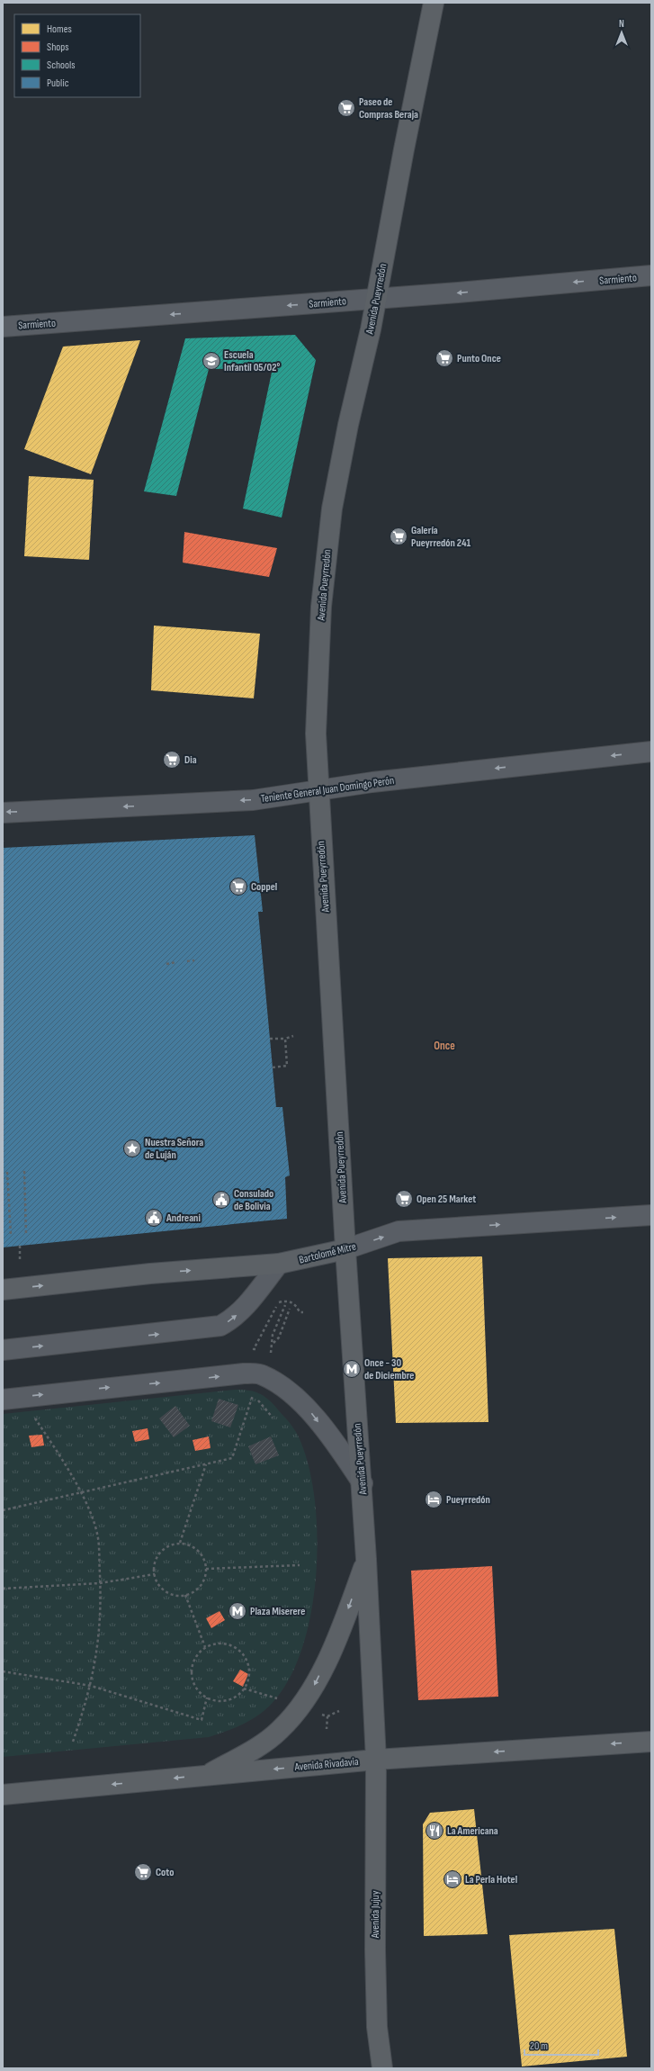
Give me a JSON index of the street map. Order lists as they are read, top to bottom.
{
  "streets": {
    "main road": [
      "Avenida Pueyrredón",
      "Bartolomé Mitre",
      "Avenida Rivadavia",
      "Avenida Jujuy"
    ],
    "street": ["Sarmiento", "Teniente General Juan Domingo Perón"]
  },
  "crossings": [
    ["Sarmiento", "Avenida Pueyrredón"],
    ["Avenida Pueyrredón", "Teniente General Juan Domingo Perón"],
    ["Avenida Pueyrredón", "Bartolomé Mitre"],
    ["Avenida Pueyrredón", "Avenida Rivadavia"],
    ["Avenida Pueyrredón", "Avenida Jujuy"],
    ["Avenida Rivadavia", "Avenida Jujuy"]
  ],
  "one_way": ["Sarmiento", "Teniente General Juan Domingo Perón", "Avenida Rivadavia"],
  "districts": ["Once"],
  "places": {
    "supermarket": [
      "Paseo de Compras Beraja",
      "Punto Once",
      "Galería Pueyrredón 241",
      "Dia",
      "Coppel",
      "Open 25 Market",
      "Coto"
    ],
    "school or university": ["Escuela Infantil 05/02°"],
    "place": ["Nuestra Señora de Luján"],
    "public building": ["Consulado de Bolivia", "Andreani"],
    "metro station": ["Once - 30 de Diciembre", "Plaza Miserere"],
    "hotel": ["Pueyrredón", "La Perla Hotel"],
    "restaurant": ["La Americana"]
  },
  "legend": [
    "Homes",
    "Shops",
    "Schools",
    "Public"
  ],
  "scale_bar": "20 m",
  "north": "top"
}
